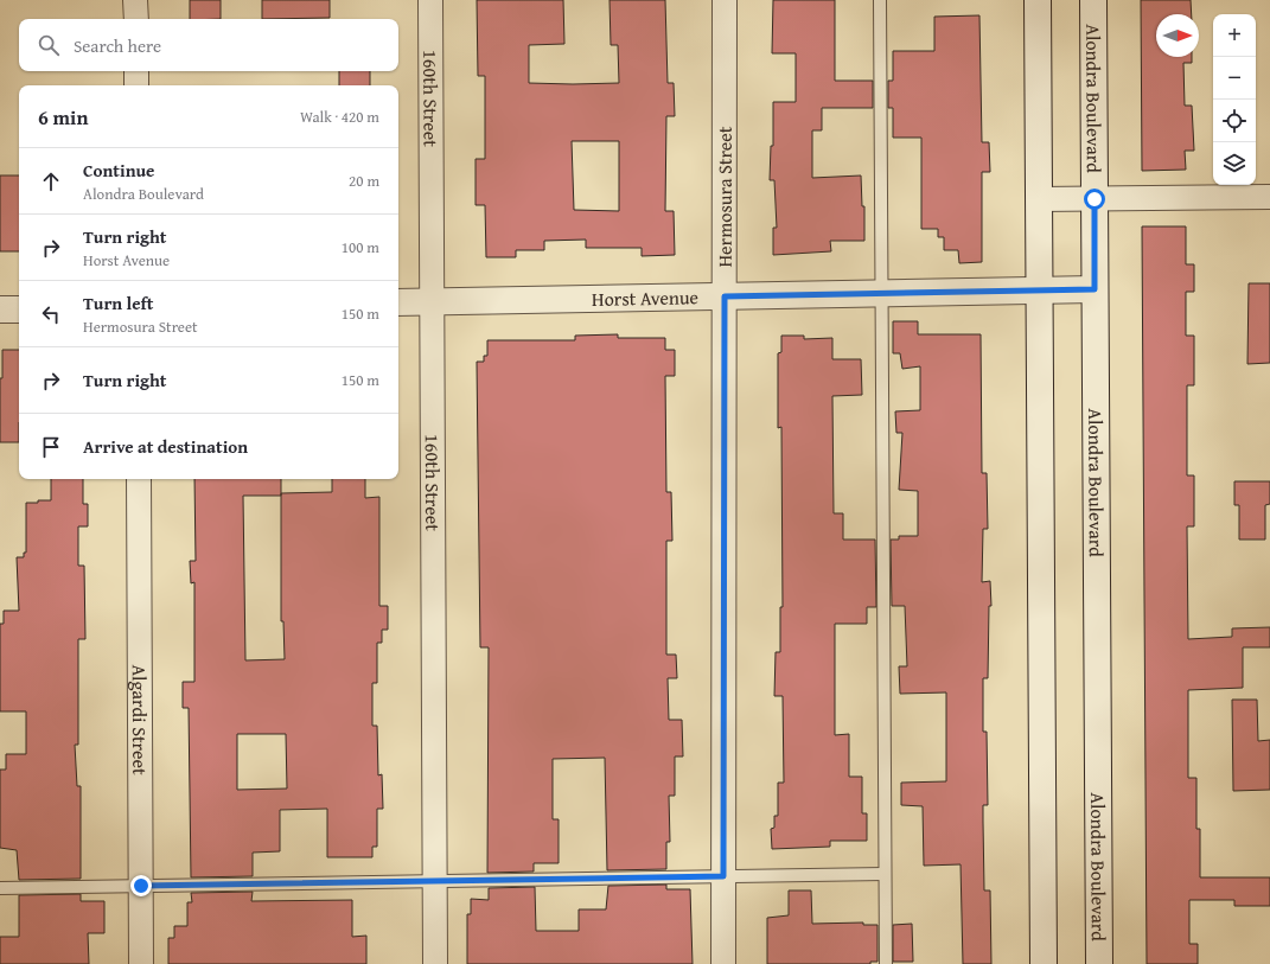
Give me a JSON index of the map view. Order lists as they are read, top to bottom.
{
  "streets": {
    "main road": ["Alondra Boulevard", "Horst Avenue"],
    "street": ["160th Street", "Hermosura Street", "Algardi Street"]
  },
  "crossings": [
    ["160th Street", "Horst Avenue"],
    ["Alondra Boulevard", "Horst Avenue"],
    ["Hermosura Street", "Horst Avenue"]
  ],
  "north": "right",
  "page": {
    "map_buttons": ["+", "−"],
    "search": "Search here",
    "heading": ["6 min", "Walk · 420 m"],
    "list": [
      ["Continue", "Alondra Boulevard", "20 m"],
      ["Turn right", "Horst Avenue", "100 m"],
      ["Turn left", "Hermosura Street", "150 m"],
      ["Turn right", "150 m"],
      "Arrive at destination"
    ]
  }
}
